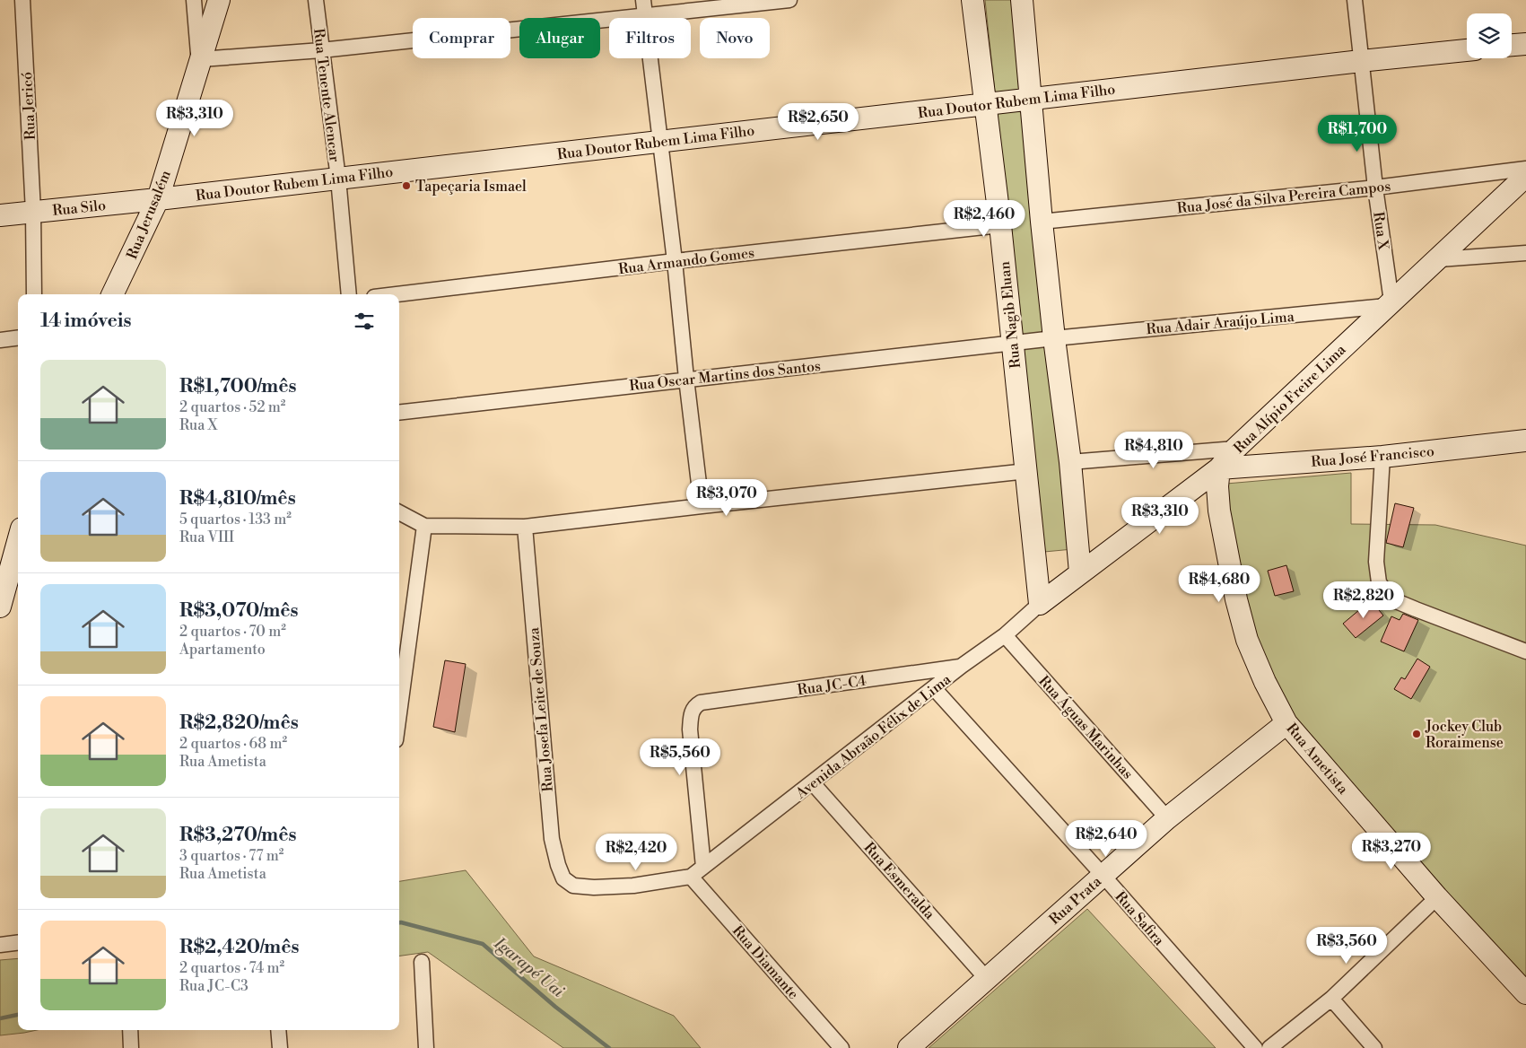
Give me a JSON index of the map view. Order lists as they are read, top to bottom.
{
  "streets": {
    "street": [
      "Rua Tenente Alencar",
      "Rua Doutor Rubem Lima Filho",
      "Rua Jericó",
      "Rua José da Silva Pereira Campos",
      "Rua Silo",
      "Rua Jerusalém",
      "Rua X",
      "Rua Armando Gomes",
      "Rua Nagib Eluan",
      "Rua Adair Araújo Lima",
      "Rua Oscar Martins dos Santos",
      "Rua Alípio Freire Lima",
      "Rua José Francisco",
      "Rua JC-C4",
      "Rua Josefa Leite de Souza",
      "Rua Águas Marinhas",
      "Avenida Abraão Félix de Lima",
      "Rua Ametista",
      "Rua Esmeralda",
      "Rua Prata",
      "Rua Safira",
      "Rua Diamante"
    ]
  },
  "crossings": [
    ["Rua Tenente Alencar", "Rua Doutor Rubem Lima Filho"],
    ["Rua Doutor Rubem Lima Filho", "Rua Silo"],
    ["Rua Doutor Rubem Lima Filho", "Rua Jerusalém"],
    ["Rua Doutor Rubem Lima Filho", "Rua X"],
    ["Rua Doutor Rubem Lima Filho", "Rua Nagib Eluan"],
    ["Rua Jericó", "Rua Silo"],
    ["Rua José da Silva Pereira Campos", "Rua X"],
    ["Rua Silo", "Rua Jerusalém"],
    ["Rua X", "Rua Adair Araújo Lima"],
    ["Rua X", "Rua Alípio Freire Lima"],
    ["Rua Armando Gomes", "Rua Nagib Eluan"],
    ["Rua Nagib Eluan", "Rua Oscar Martins dos Santos"],
    ["Rua Nagib Eluan", "Rua Alípio Freire Lima"],
    ["Rua Nagib Eluan", "Avenida Abraão Félix de Lima"],
    ["Rua Adair Araújo Lima", "Rua Oscar Martins dos Santos"],
    ["Rua Adair Araújo Lima", "Rua Alípio Freire Lima"],
    ["Rua Alípio Freire Lima", "Rua José Francisco"],
    ["Rua Alípio Freire Lima", "Avenida Abraão Félix de Lima"],
    ["Rua Alípio Freire Lima", "Rua Ametista"],
    ["Rua José Francisco", "Rua Ametista"],
    ["Rua JC-C4", "Avenida Abraão Félix de Lima"],
    ["Rua Josefa Leite de Souza", "Avenida Abraão Félix de Lima"],
    ["Rua Josefa Leite de Souza", "Rua Diamante"],
    ["Rua Águas Marinhas", "Avenida Abraão Félix de Lima"],
    ["Rua Águas Marinhas", "Rua Prata"],
    ["Avenida Abraão Félix de Lima", "Rua Esmeralda"],
    ["Avenida Abraão Félix de Lima", "Rua Safira"],
    ["Avenida Abraão Félix de Lima", "Rua Diamante"],
    ["Rua Ametista", "Rua Prata"],
    ["Rua Esmeralda", "Rua Prata"],
    ["Rua Prata", "Rua Safira"]
  ],
  "water": ["Igarapé Uai"],
  "places": ["Tapeçaria Ismael", "Jockey Club Roraimense"],
  "page": {
    "chip": [
      "Comprar",
      "Alugar",
      "Filtros",
      "Novo"
    ],
    "price": [
      "R$3,310",
      "R$2,650",
      "R$1,700",
      "R$2,460",
      "R$4,810",
      "R$3,070",
      "R$3,310",
      "R$4,680",
      "R$2,820",
      "R$5,560",
      "R$2,640",
      "R$3,270",
      "R$2,420",
      "R$3,560"
    ],
    "heading": "14 imóveis",
    "list": [
      {
        "name": "R$1,700/mês",
        "note": "2 quartos · 52 m² · Rua X"
      },
      {
        "name": "R$4,810/mês",
        "note": "5 quartos · 133 m² · Rua VIII"
      },
      {
        "name": "R$3,070/mês",
        "note": "2 quartos · 70 m² · Apartamento"
      },
      {
        "name": "R$2,820/mês",
        "note": "2 quartos · 68 m² · Rua Ametista"
      },
      {
        "name": "R$3,270/mês",
        "note": "3 quartos · 77 m² · Rua Ametista"
      },
      {
        "name": "R$2,420/mês",
        "note": "2 quartos · 74 m² · Rua JC-C3"
      }
    ]
  }
}
